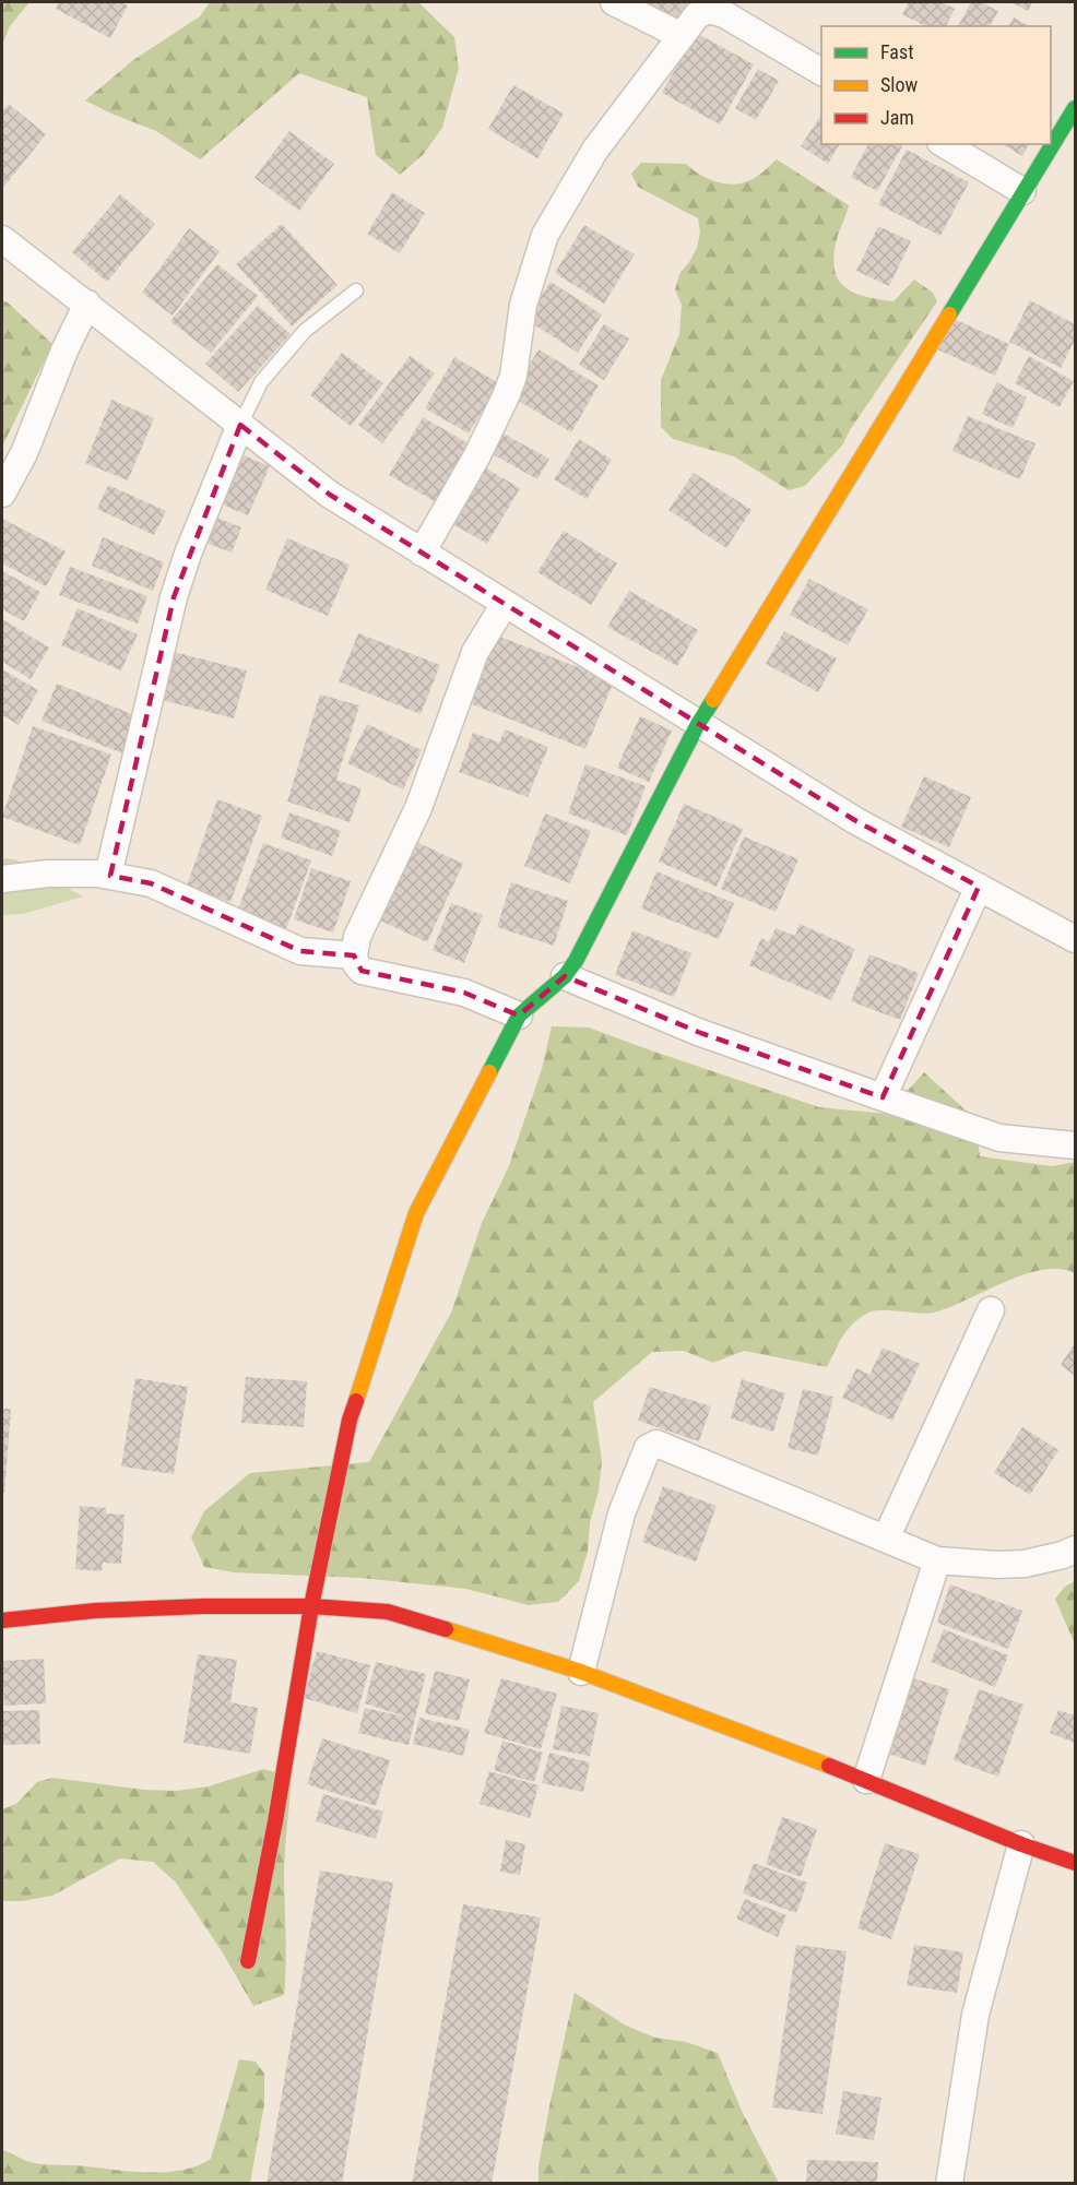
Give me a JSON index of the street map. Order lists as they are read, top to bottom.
{
  "legend": ["Fast", "Slow", "Jam"]
}
